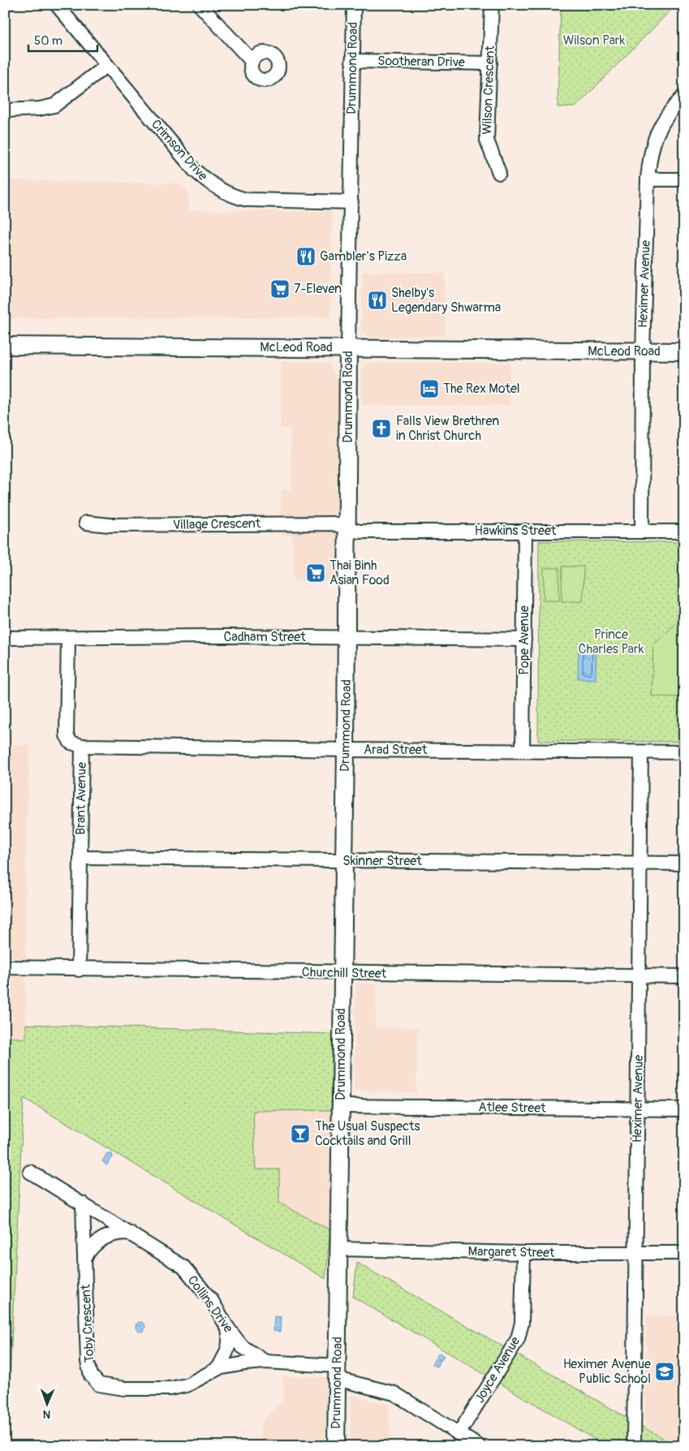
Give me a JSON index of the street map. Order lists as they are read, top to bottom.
{
  "streets": {
    "main road": ["Drummond Road", "McLeod Road"],
    "street": [
      "Sootheran Drive",
      "Wilson Crescent",
      "Crimson Drive",
      "Heximer Avenue",
      "Village Crescent",
      "Hawkins Street",
      "Cadham Street",
      "Pope Avenue",
      "Arad Street",
      "Brant Avenue",
      "Skinner Street",
      "Churchill Street",
      "Atlee Street",
      "Margaret Street",
      "Collins Drive",
      "Toby Crescent",
      "Joyce Avenue"
    ]
  },
  "crossings": [
    ["Sootheran Drive", "Drummond Road"],
    ["Sootheran Drive", "Wilson Crescent"],
    ["Drummond Road", "Crimson Drive"],
    ["Drummond Road", "McLeod Road"],
    ["Drummond Road", "Village Crescent"],
    ["Drummond Road", "Hawkins Street"],
    ["Drummond Road", "Cadham Street"],
    ["Drummond Road", "Arad Street"],
    ["Drummond Road", "Skinner Street"],
    ["Drummond Road", "Churchill Street"],
    ["Drummond Road", "Atlee Street"],
    ["Drummond Road", "Margaret Street"],
    ["Drummond Road", "Collins Drive"],
    ["Heximer Avenue", "McLeod Road"],
    ["Heximer Avenue", "Hawkins Street"],
    ["Heximer Avenue", "Arad Street"],
    ["Heximer Avenue", "Skinner Street"],
    ["Heximer Avenue", "Churchill Street"],
    ["Heximer Avenue", "Atlee Street"],
    ["Heximer Avenue", "Margaret Street"],
    ["Village Crescent", "Hawkins Street"],
    ["Hawkins Street", "Pope Avenue"],
    ["Cadham Street", "Pope Avenue"],
    ["Cadham Street", "Brant Avenue"],
    ["Pope Avenue", "Arad Street"],
    ["Arad Street", "Brant Avenue"],
    ["Brant Avenue", "Skinner Street"],
    ["Brant Avenue", "Churchill Street"],
    ["Margaret Street", "Joyce Avenue"],
    ["Collins Drive", "Toby Crescent"],
    ["Collins Drive", "Joyce Avenue"]
  ],
  "parks": ["Wilson Park", "Prince Charles Park"],
  "places": {
    "restaurant": ["Gambler's Pizza", "Shelby's Legendary Shwarma"],
    "supermarket": ["7-Eleven", "Thai Binh Asian Food"],
    "hotel": ["The Rex Motel"],
    "church": ["Falls View Brethren in Christ Church"],
    "bar": ["The Usual Suspects Cocktails and Grill"],
    "school or university": ["Heximer Avenue Public School"]
  },
  "scale_bar": "50 m",
  "north": "bottom"
}
